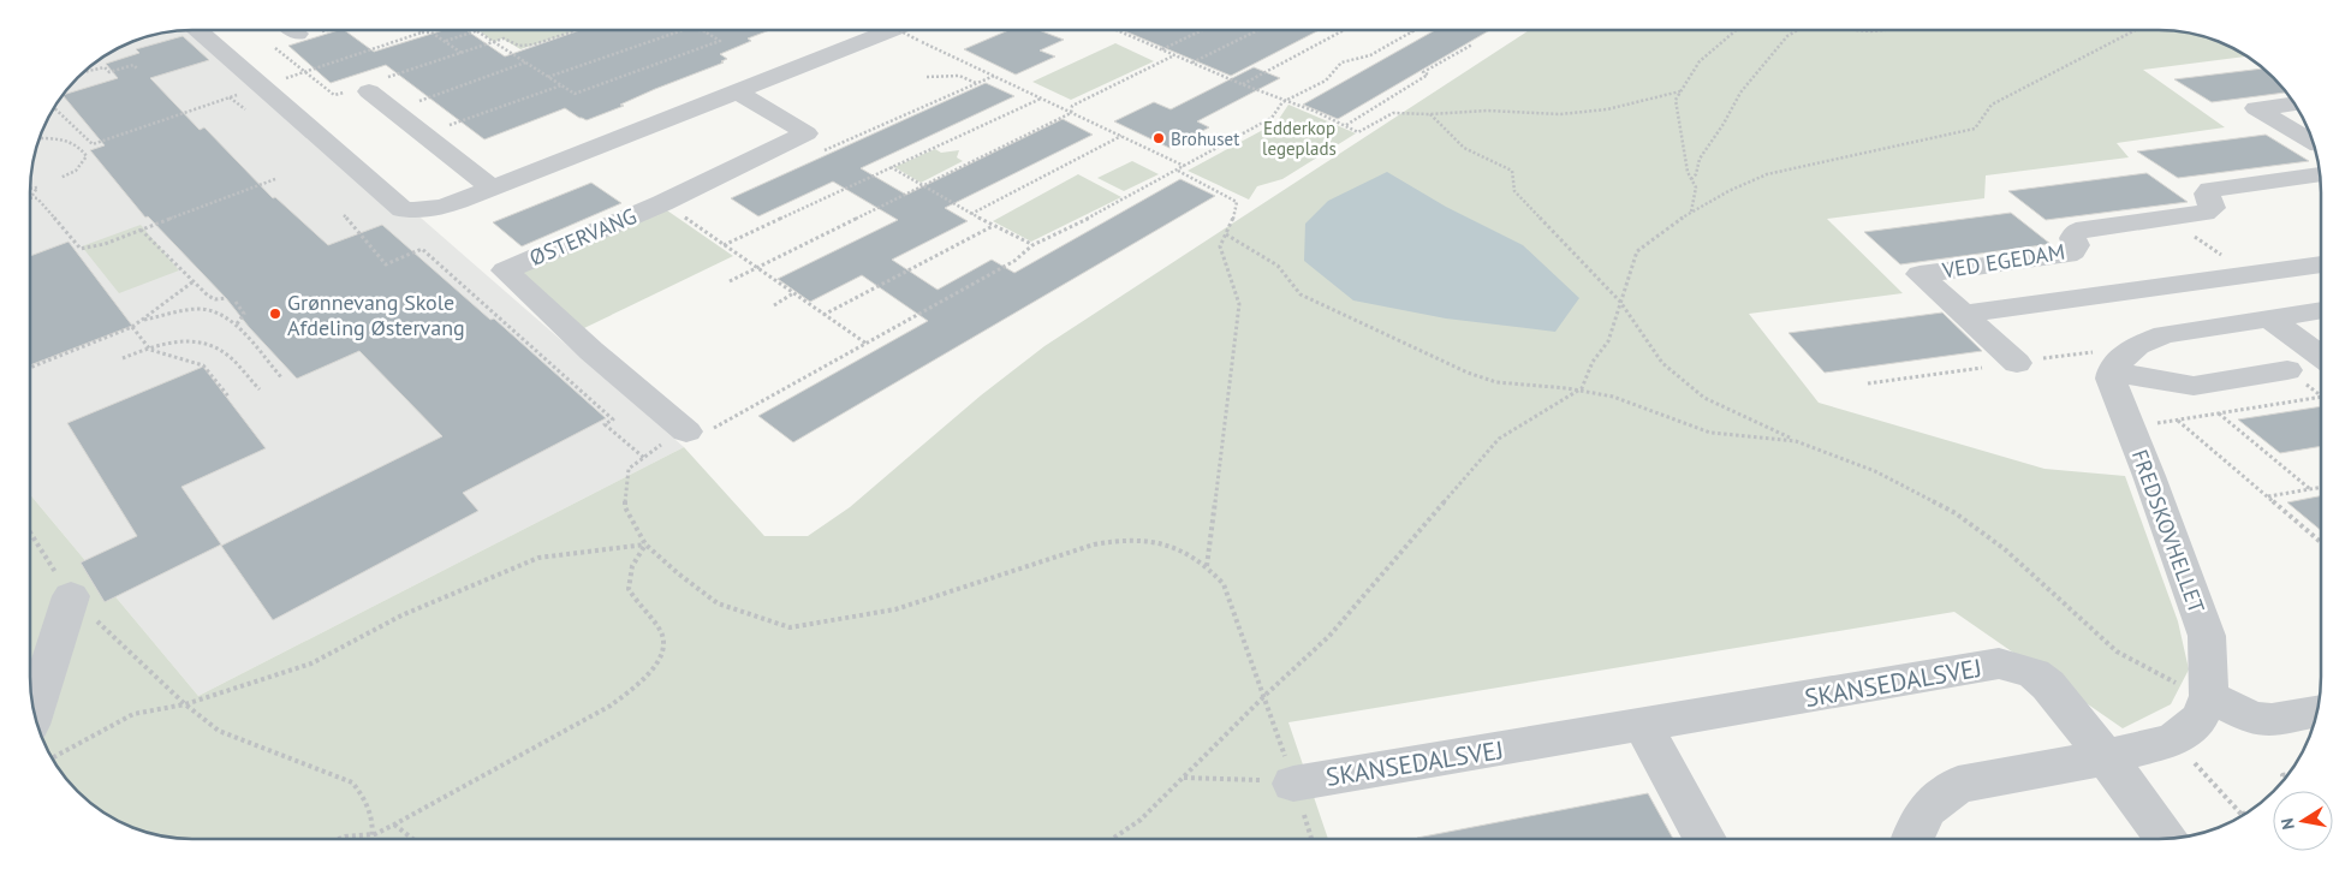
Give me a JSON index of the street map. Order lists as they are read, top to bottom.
{
  "streets": {
    "street": [
      "ØSTERVANG",
      "VED EGEDAM",
      "FREDSKOVHELLET",
      "SKANSEDALSVEJ"
    ]
  },
  "crossings": [
    ["FREDSKOVHELLET", "SKANSEDALSVEJ"]
  ],
  "parks": ["Edderkop legeplads"],
  "places": ["Brohuset", "Grønnevang Skole Afdeling Østervang"],
  "north": "left"
}
